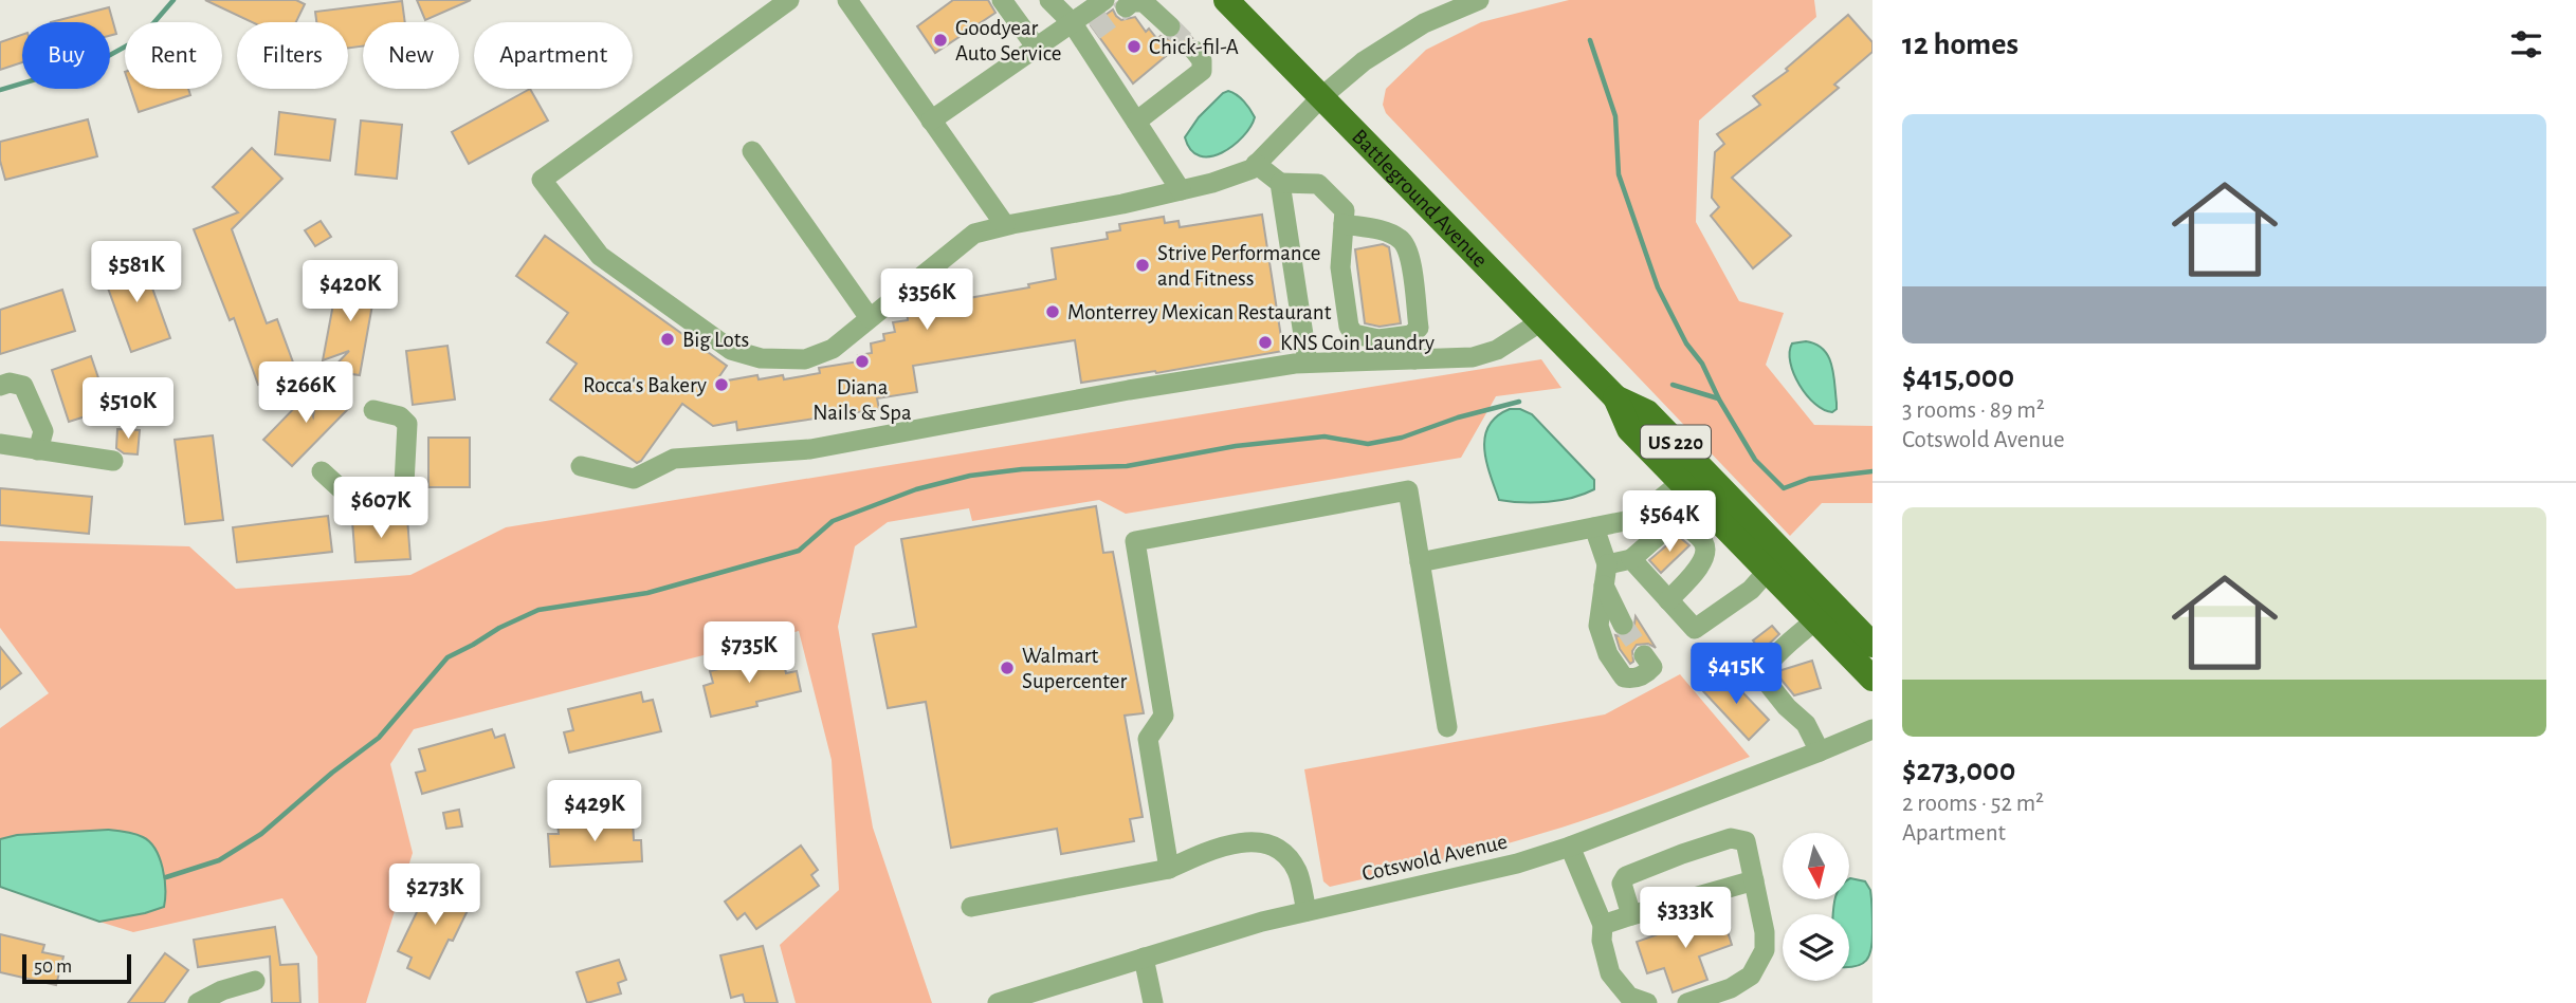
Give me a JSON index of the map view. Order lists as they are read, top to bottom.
{
  "streets": {
    "main road": ["Battleground Avenue", "US 220"],
    "street": ["Cotswold Avenue"]
  },
  "places": [
    "Goodyear Auto Service",
    "Chick-fil-A",
    "Strive Performance and Fitness",
    "Monterrey Mexican Restaurant",
    "Big Lots",
    "KNS Coin Laundry",
    "Diana Nails & Spa",
    "Rocca's Bakery",
    "Walmart Supercenter"
  ],
  "scale_bar": "50 m",
  "north": "bottom",
  "page": {
    "heading": "12 homes",
    "chip": [
      "Buy",
      "Rent",
      "Filters",
      "New",
      "Apartment"
    ],
    "list": [
      {
        "name": "$415,000",
        "note": "3 rooms · 89 m² · Cotswold Avenue"
      },
      {
        "name": "$273,000",
        "note": "2 rooms · 52 m² · Apartment"
      }
    ],
    "price": [
      "$581K",
      "$420K",
      "$356K",
      "$266K",
      "$510K",
      "$607K",
      "$564K",
      "$735K",
      "$415K",
      "$429K",
      "$273K",
      "$333K"
    ],
    "scale": "50 m"
  }
}
